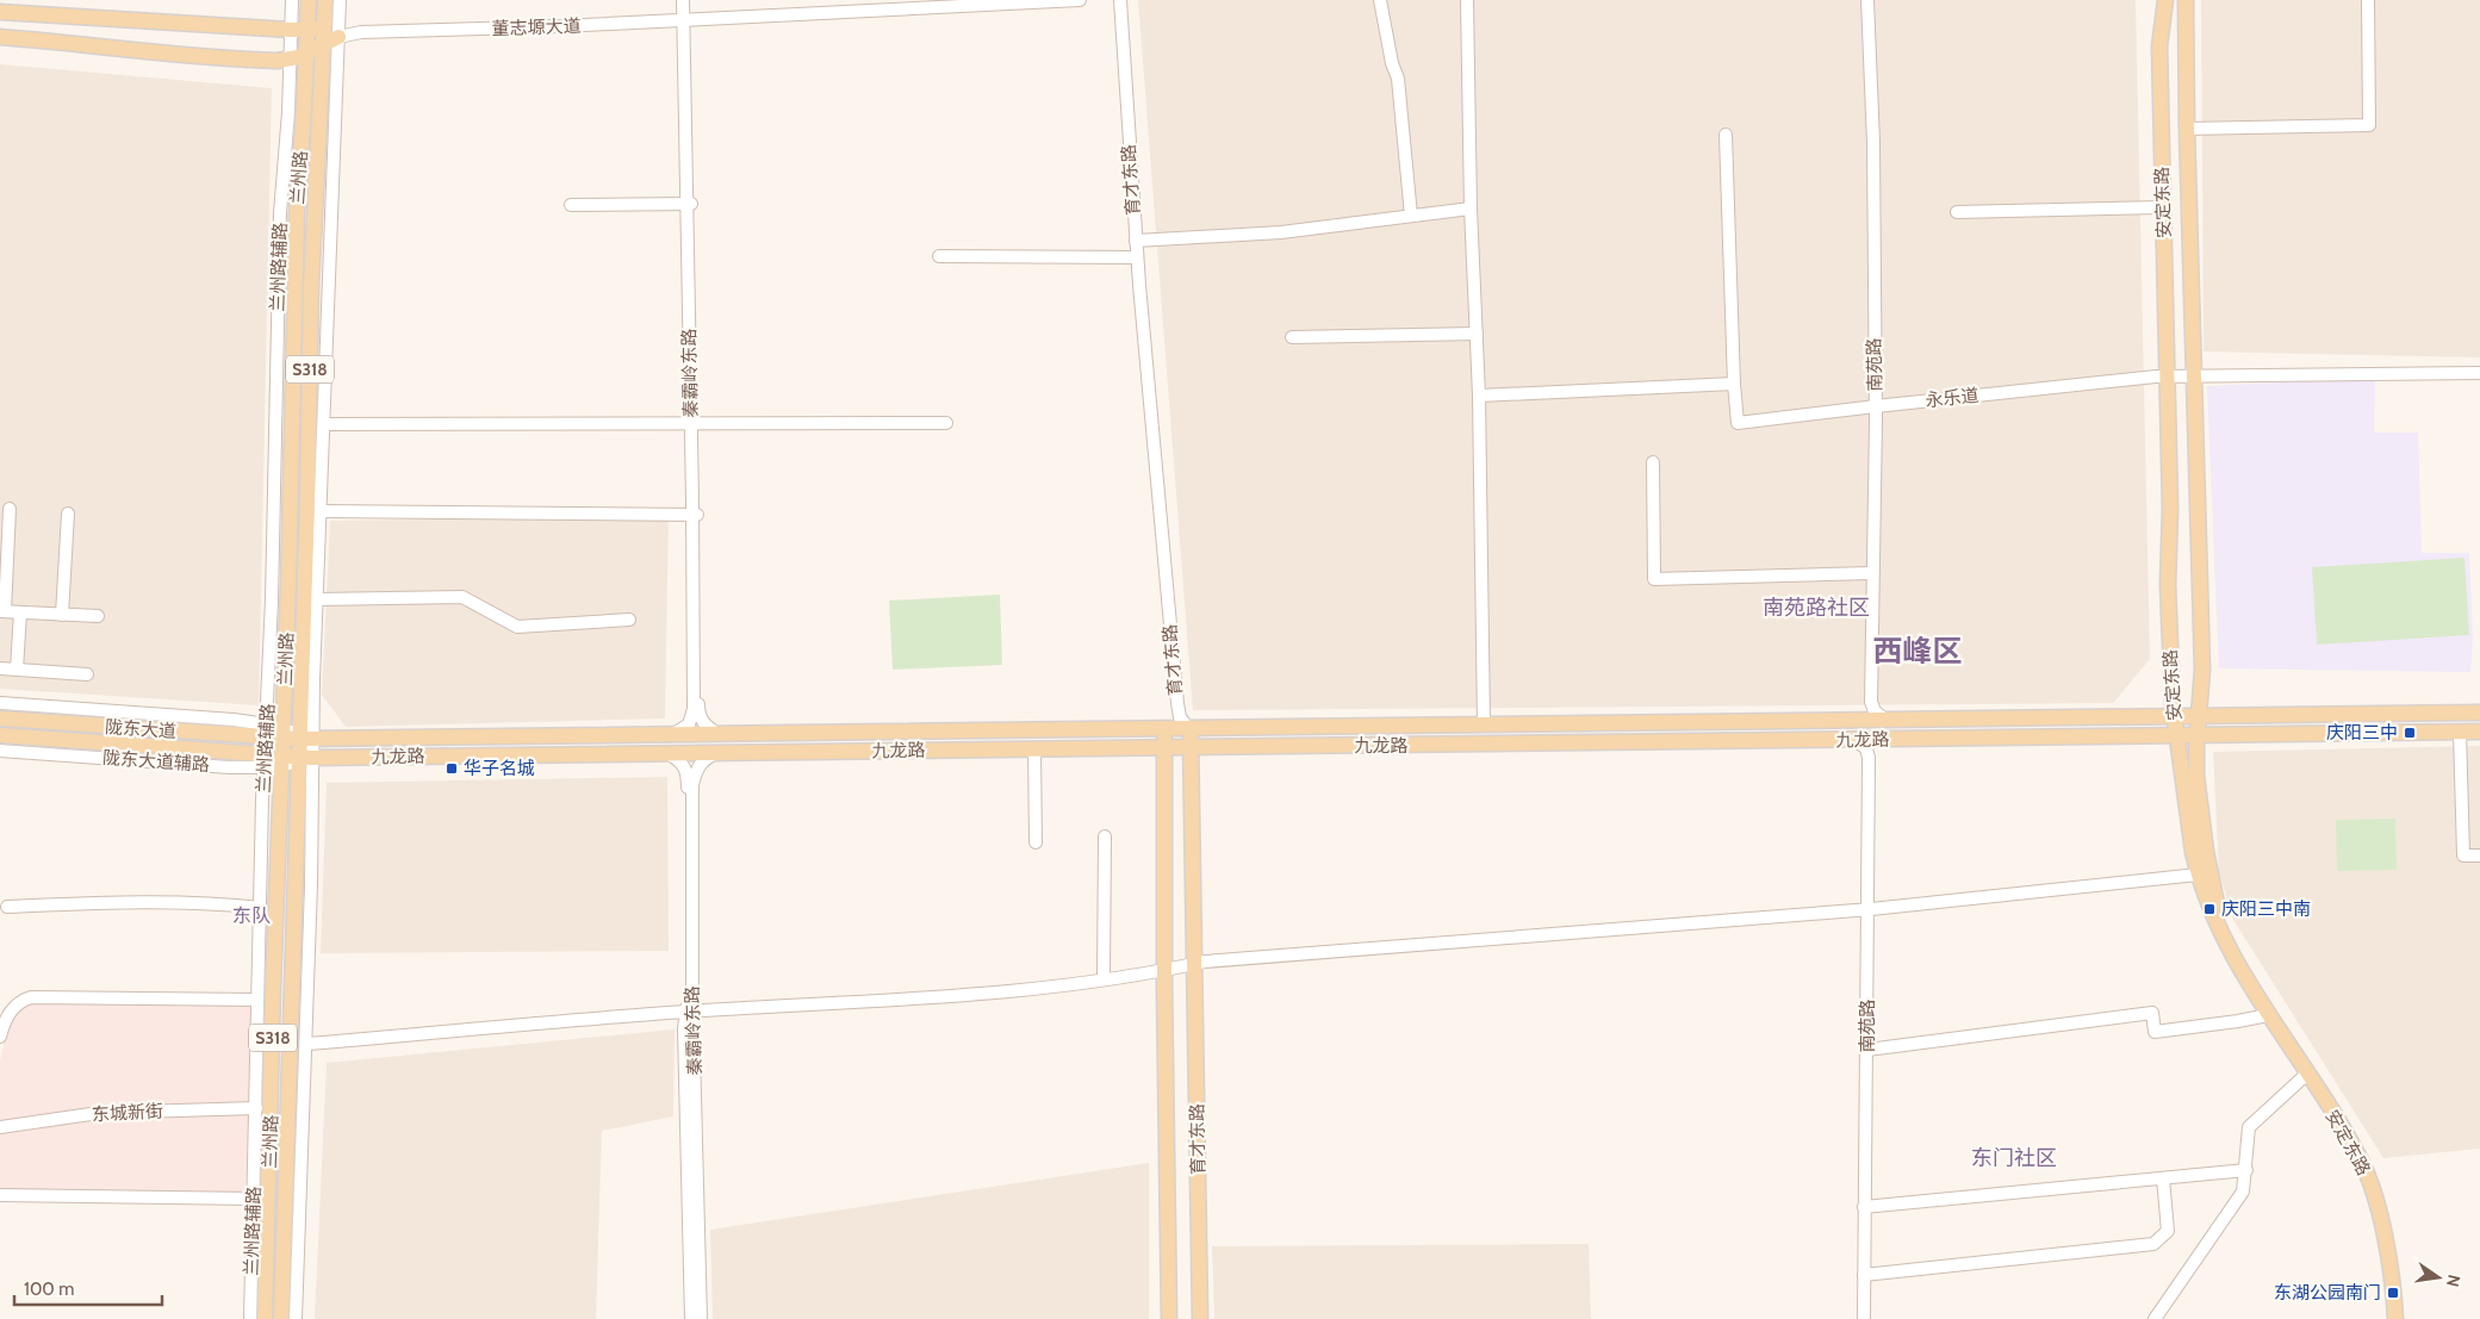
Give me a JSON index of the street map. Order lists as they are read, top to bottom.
{
  "streets": {
    "main road": [
      "董志塬大道",
      "兰州路",
      "育才东路",
      "安定东路",
      "S318",
      "陇东大道",
      "九龙路"
    ],
    "street": [
      "兰州路辅路",
      "南苑路",
      "秦霸岭东路",
      "永乐道",
      "陇东大道辅路",
      "东城新街"
    ]
  },
  "crossings": [
    ["董志塬大道", "兰州路"],
    ["董志塬大道", "兰州路辅路"],
    ["董志塬大道", "秦霸岭东路"],
    ["兰州路", "陇东大道"],
    ["兰州路", "九龙路"],
    ["育才东路", "九龙路"],
    ["安定东路", "永乐道"],
    ["安定东路", "九龙路"],
    ["兰州路辅路", "陇东大道"],
    ["兰州路辅路", "陇东大道辅路"],
    ["兰州路辅路", "东城新街"],
    ["南苑路", "永乐道"],
    ["南苑路", "九龙路"],
    ["秦霸岭东路", "九龙路"],
    ["陇东大道", "九龙路"],
    ["陇东大道", "陇东大道辅路"]
  ],
  "districts": [
    "南苑路社区",
    "西峰区",
    "东队",
    "东门社区"
  ],
  "places": {
    "transit": [
      "庆阳三中",
      "华子名城",
      "庆阳三中南",
      "东湖公园南门"
    ]
  },
  "scale_bar": "100 m",
  "north": "right"
}
